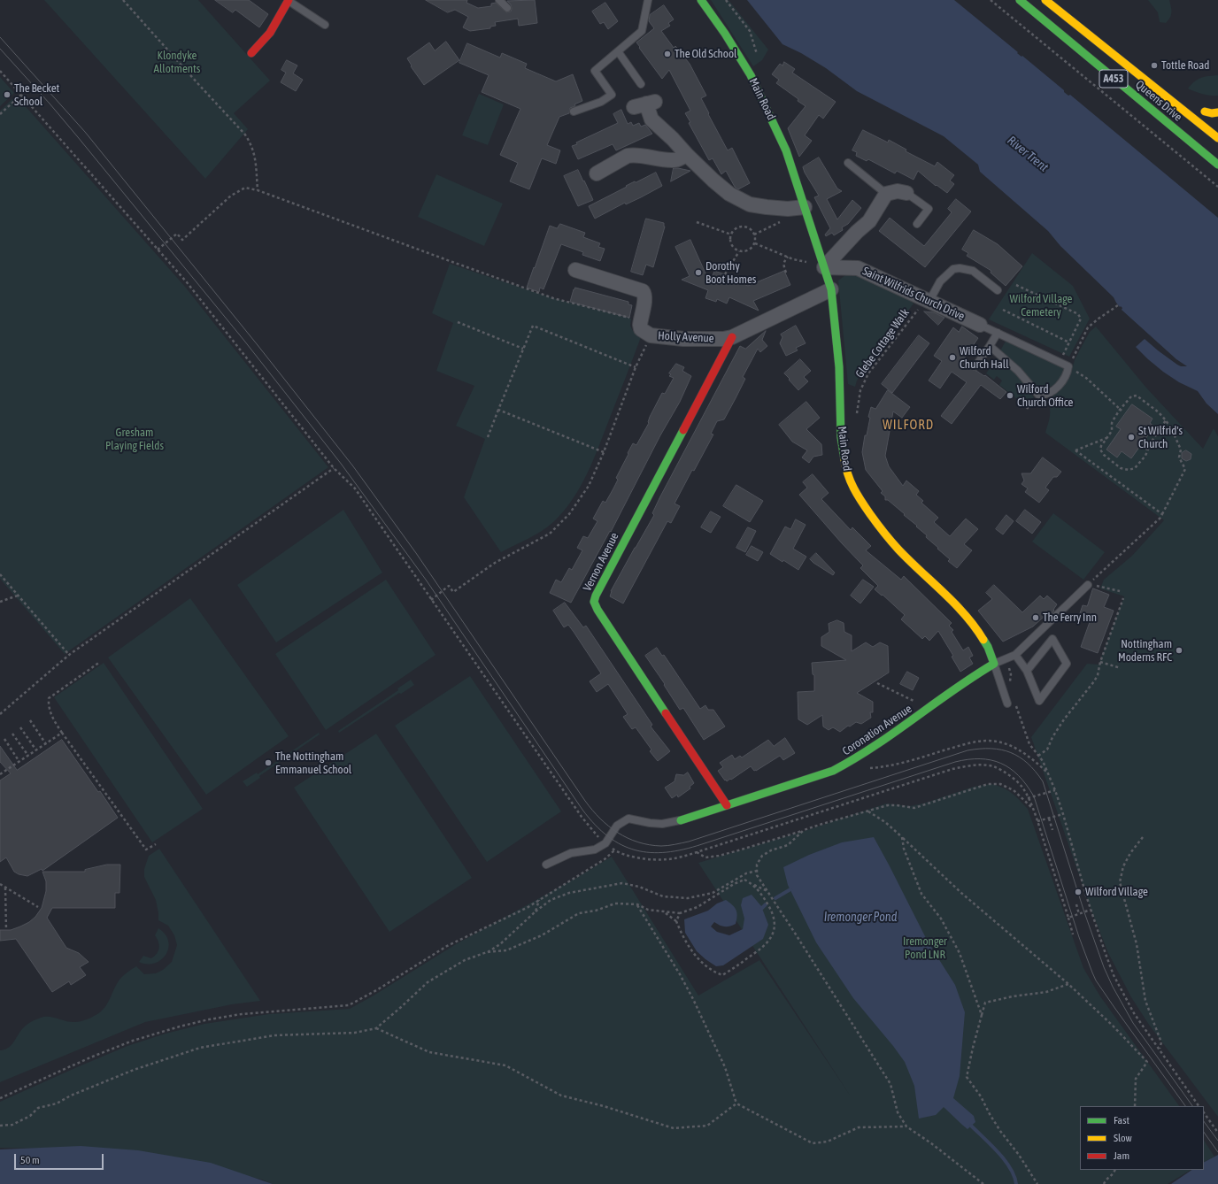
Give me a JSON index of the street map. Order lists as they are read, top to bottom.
{
  "streets": {
    "street": [
      "A453",
      "Main Road",
      "Queens Drive",
      "Saint Wilfrids Church Drive",
      "Holly Avenue",
      "Vernon Avenue",
      "Coronation Avenue"
    ],
    "path": ["Glebe Cottage Walk"]
  },
  "crossings": [
    ["A453", "Queens Drive"],
    ["Main Road", "Saint Wilfrids Church Drive"],
    ["Main Road", "Holly Avenue"],
    ["Main Road", "Coronation Avenue"],
    ["Saint Wilfrids Church Drive", "Glebe Cottage Walk"],
    ["Holly Avenue", "Vernon Avenue"],
    ["Vernon Avenue", "Coronation Avenue"]
  ],
  "districts": ["WILFORD"],
  "water": ["River Trent", "Iremonger Pond"],
  "parks": [
    "Klondyke Allotments",
    "Wilford Village Cemetery",
    "Gresham Playing Fields",
    "Iremonger Pond LNR"
  ],
  "places": [
    "The Old School",
    "Tottle Road",
    "The Becket School",
    "Dorothy Boot Homes",
    "Wilford Church Hall",
    "Wilford Church Office",
    "St Wilfrid's Church",
    "The Ferry Inn",
    "Nottingham Moderns RFC",
    "The Nottingham Emmanuel School",
    "Wilford Village"
  ],
  "legend": ["Fast", "Slow", "Jam"],
  "scale_bar": "50 m"
}
